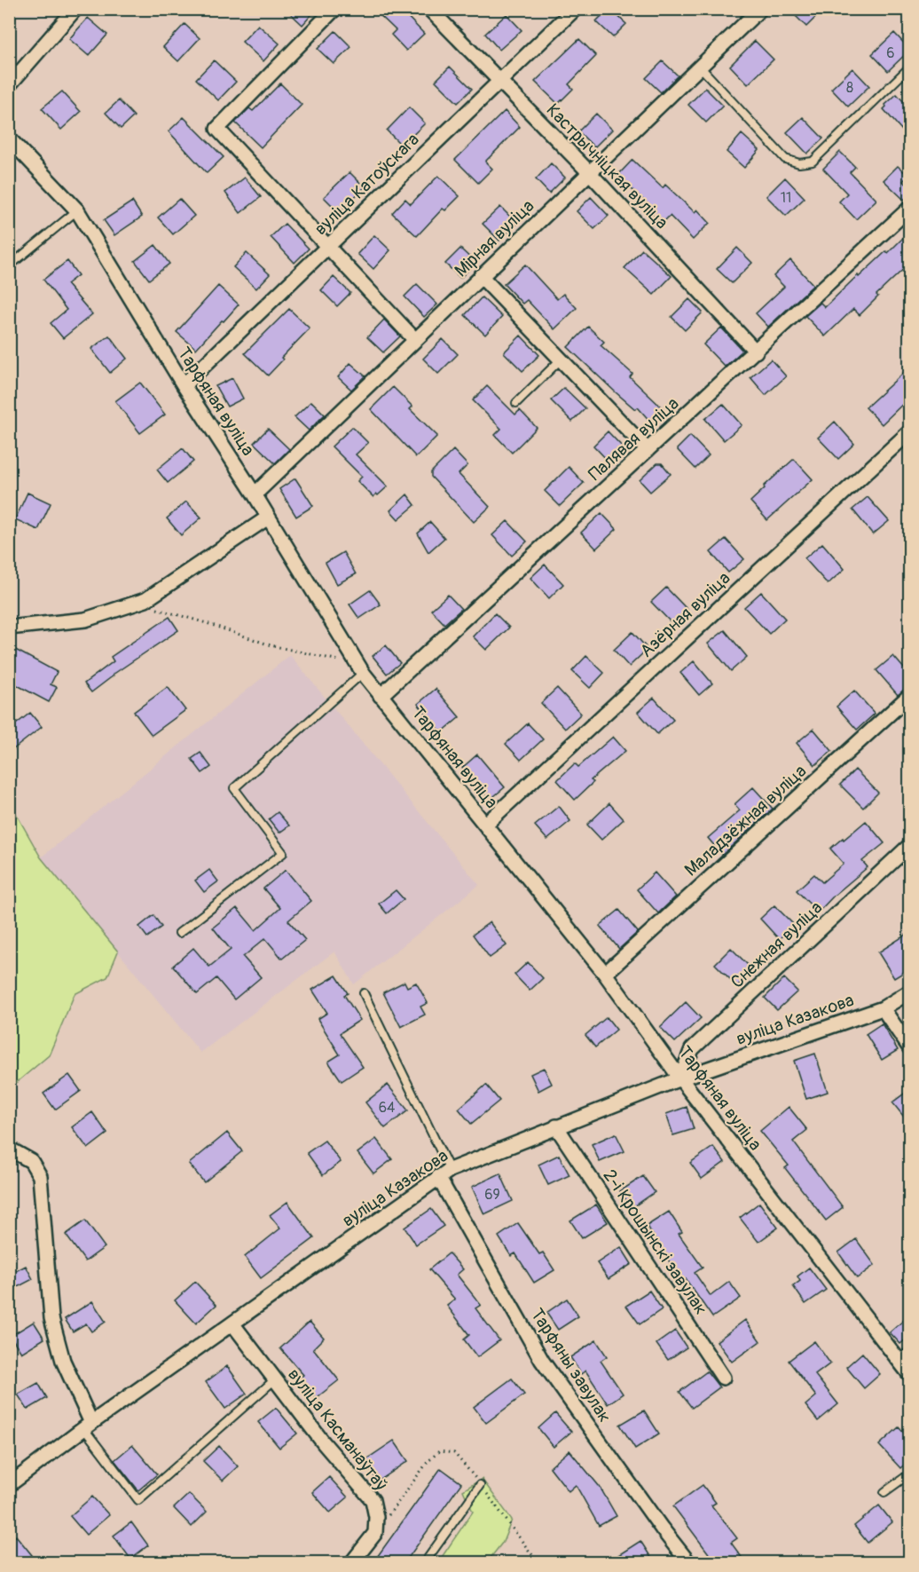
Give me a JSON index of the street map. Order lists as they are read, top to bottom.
{
  "streets": {
    "street": [
      "Кастрычніцкая вуліца",
      "вуліца Катоўскага",
      "Мірная вуліца",
      "Тарфяная вуліца",
      "Палявая вуліца",
      "Азёрная вуліца",
      "Маладзёжная вуліца",
      "Снежная вуліца",
      "вуліца Казакова",
      "2-і Крошынскі завулак",
      "Тарфяны завулак",
      "вуліца Касманаўтаў"
    ]
  },
  "crossings": [
    ["Кастрычніцкая вуліца", "вуліца Катоўскага"],
    ["Кастрычніцкая вуліца", "Мірная вуліца"],
    ["Кастрычніцкая вуліца", "Палявая вуліца"],
    ["вуліца Катоўскага", "Тарфяная вуліца"],
    ["Мірная вуліца", "Тарфяная вуліца"],
    ["Тарфяная вуліца", "Палявая вуліца"],
    ["Тарфяная вуліца", "Азёрная вуліца"],
    ["Тарфяная вуліца", "Маладзёжная вуліца"],
    ["Тарфяная вуліца", "Снежная вуліца"],
    ["Тарфяная вуліца", "вуліца Казакова"],
    ["Снежная вуліца", "вуліца Казакова"],
    ["вуліца Казакова", "2-і Крошынскі завулак"],
    ["вуліца Казакова", "Тарфяны завулак"],
    ["вуліца Казакова", "вуліца Касманаўтаў"]
  ],
  "house_numbers": [
    "6",
    "8",
    "11",
    "64",
    "69"
  ]
}
